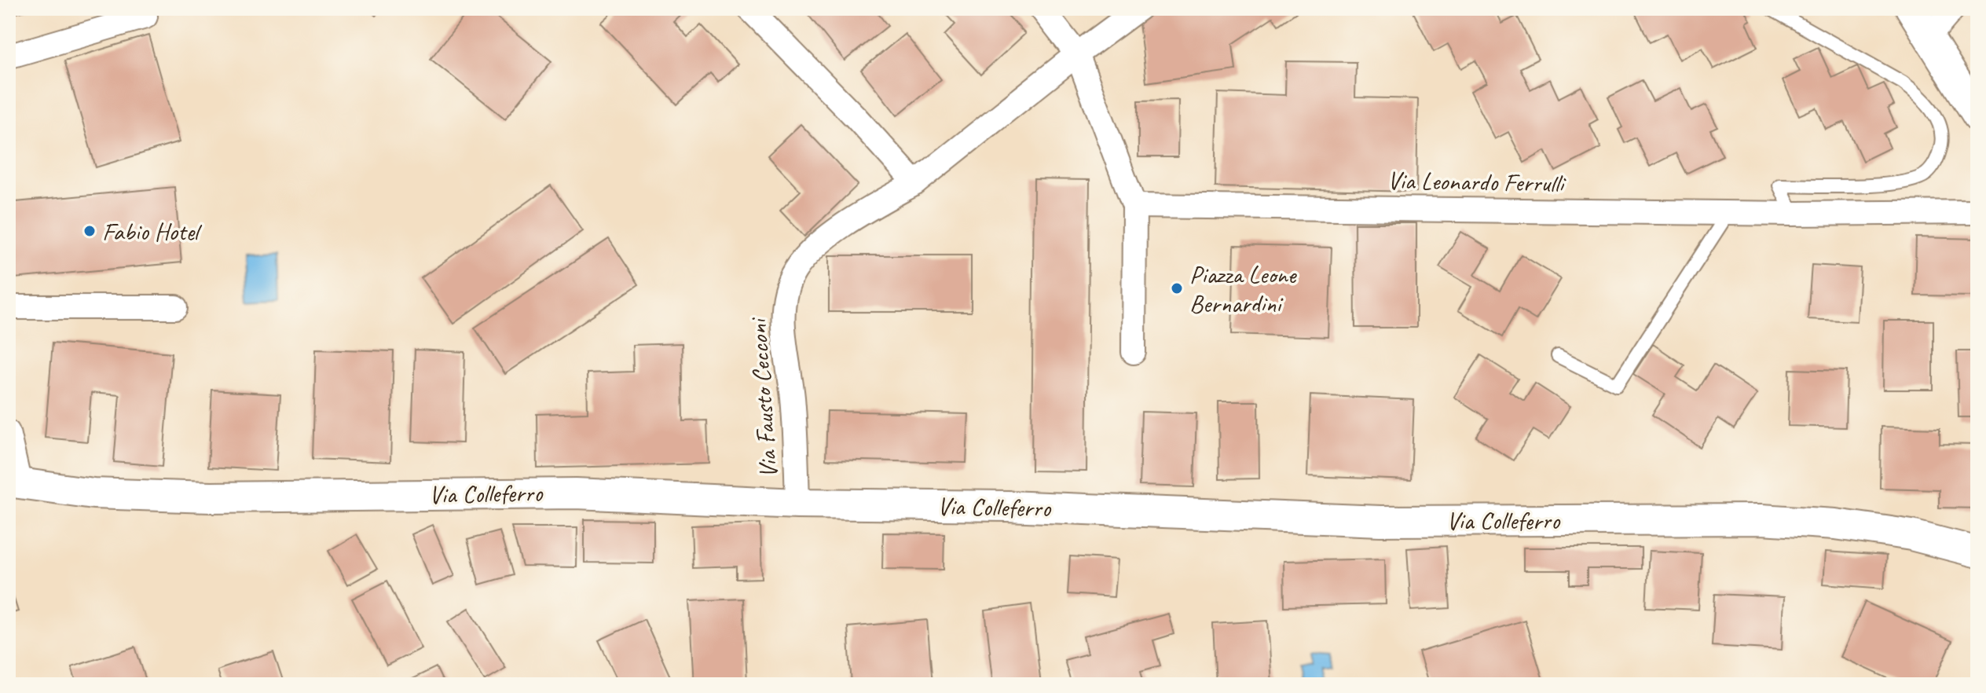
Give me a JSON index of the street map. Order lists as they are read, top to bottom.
{
  "streets": {
    "street": ["Via Leonardo Ferrulli", "Via Fausto Cecconi", "Via Colleferro"]
  },
  "crossings": [
    ["Via Fausto Cecconi", "Via Colleferro"]
  ],
  "places": ["Fabio Hotel", "Piazza Leone Bernardini"]
}
